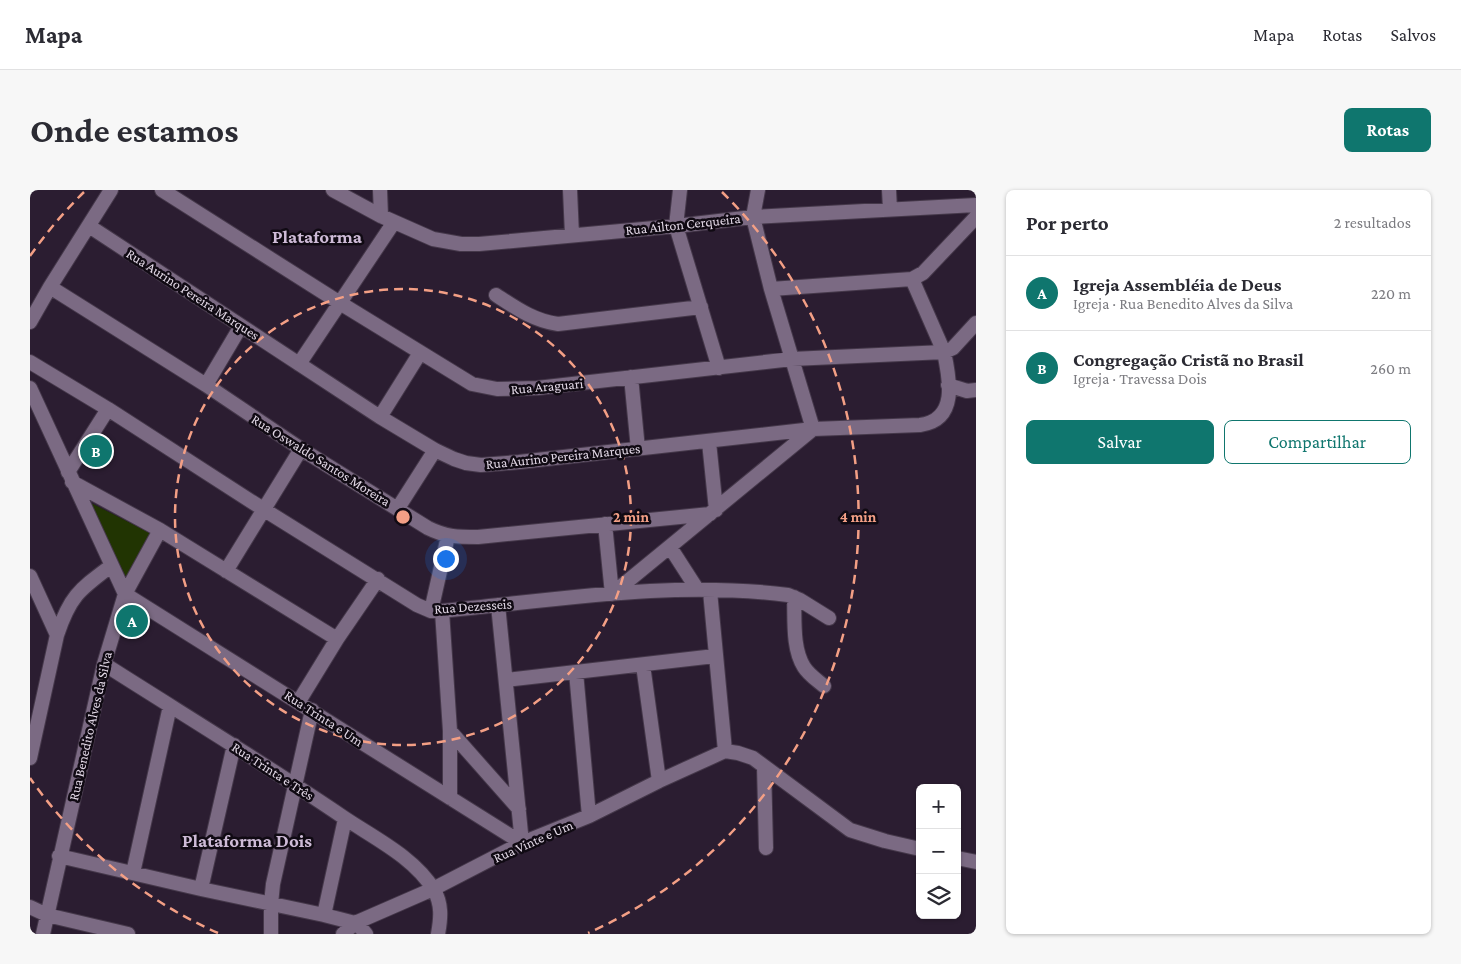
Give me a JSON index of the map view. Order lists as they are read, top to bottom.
{
  "streets": {
    "street": [
      "Rua Ailton Cerqueira",
      "Rua Aurino Pereira Marques",
      "Rua Araguari",
      "Rua Oswaldo Santos Moreira",
      "Rua Dezesseis",
      "Rua Trinta e Um",
      "Rua Benedito Alves da Silva",
      "Rua Trinta e Três",
      "Rua Vinte e Um"
    ]
  },
  "crossings": [
    ["Rua Trinta e Um", "Rua Benedito Alves da Silva"],
    ["Rua Trinta e Um", "Rua Vinte e Um"],
    ["Rua Benedito Alves da Silva", "Rua Trinta e Três"],
    ["Rua Trinta e Três", "Rua Vinte e Um"]
  ],
  "districts": ["Plataforma", "Plataforma Dois"],
  "page": {
    "header": "Mapa",
    "nav": ["Mapa", "Rotas", "Salvos"],
    "buttons": [
      "Rotas",
      ["Salvar", "Compartilhar"]
    ],
    "title": "Onde estamos",
    "heading": ["Por perto", "2 resultados"],
    "list": [
      {
        "mark": "A",
        "name": "Igreja Assembléia de Deus",
        "note": "Igreja · Rua Benedito Alves da Silva",
        "value": "220 m"
      },
      {
        "mark": "B",
        "name": "Congregação Cristã no Brasil",
        "note": "Igreja · Travessa Dois",
        "value": "260 m"
      }
    ],
    "pins": ["B", "A"],
    "map_buttons": ["+", "−"]
  },
  "rings": ["2 min", "4 min"]
}
